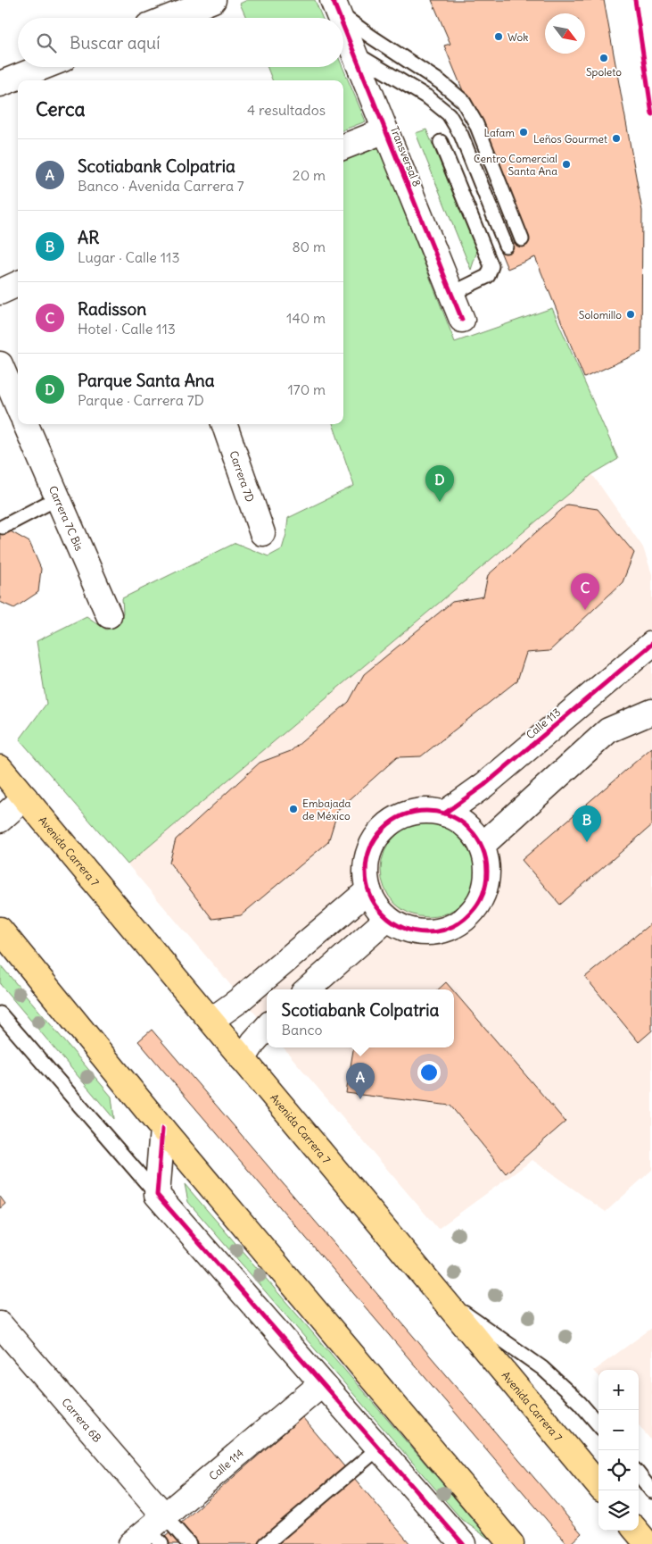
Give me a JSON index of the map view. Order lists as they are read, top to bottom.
{
  "streets": {
    "main road": ["Avenida Carrera 7"],
    "street": [
      "Transversal 8",
      "Carrera 7D",
      "Carrera 7C Bis",
      "Calle 113",
      "Carrera 6B",
      "Calle 114"
    ]
  },
  "crossings": [
    ["Carrera 6B", "Calle 114"]
  ],
  "places": [
    "Wok",
    "Spoleto",
    "Lafam",
    "Leños Gourmet",
    "Centro Comercial Santa Ana",
    "Solomillo",
    "Embajada de México"
  ],
  "north": "bottom right",
  "page": {
    "search": "Buscar aquí",
    "heading": ["Cerca", "4 resultados"],
    "list": [
      {
        "mark": "A",
        "name": "Scotiabank Colpatria",
        "note": "Banco · Avenida Carrera 7",
        "value": "20 m"
      },
      {
        "mark": "B",
        "name": "AR",
        "note": "Lugar · Calle 113",
        "value": "80 m"
      },
      {
        "mark": "C",
        "name": "Radisson",
        "note": "Hotel · Calle 113",
        "value": "140 m"
      },
      {
        "mark": "D",
        "name": "Parque Santa Ana",
        "note": "Parque · Carrera 7D",
        "value": "170 m"
      }
    ],
    "pins": [
      "D",
      "C",
      "B",
      "A"
    ],
    "popup": ["Scotiabank Colpatria", "Banco"],
    "map_buttons": ["+", "−"]
  }
}
